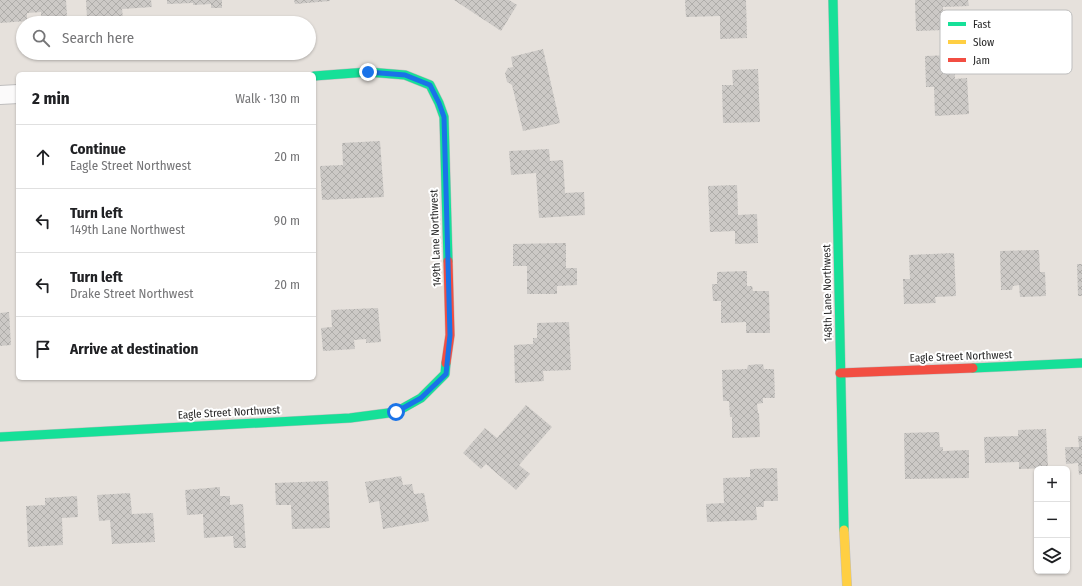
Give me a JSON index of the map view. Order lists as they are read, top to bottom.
{
  "streets": {
    "street": ["149th Lane Northwest", "148th Lane Northwest", "Eagle Street Northwest"]
  },
  "crossings": [
    ["149th Lane Northwest", "Eagle Street Northwest"],
    ["148th Lane Northwest", "Eagle Street Northwest"]
  ],
  "legend": ["Fast", "Slow", "Jam"],
  "page": {
    "search": "Search here",
    "heading": ["2 min", "Walk · 130 m"],
    "list": [
      ["Continue", "Eagle Street Northwest", "20 m"],
      ["Turn left", "149th Lane Northwest", "90 m"],
      ["Turn left", "Drake Street Northwest", "20 m"],
      "Arrive at destination"
    ],
    "map_buttons": ["+", "−"]
  }
}
